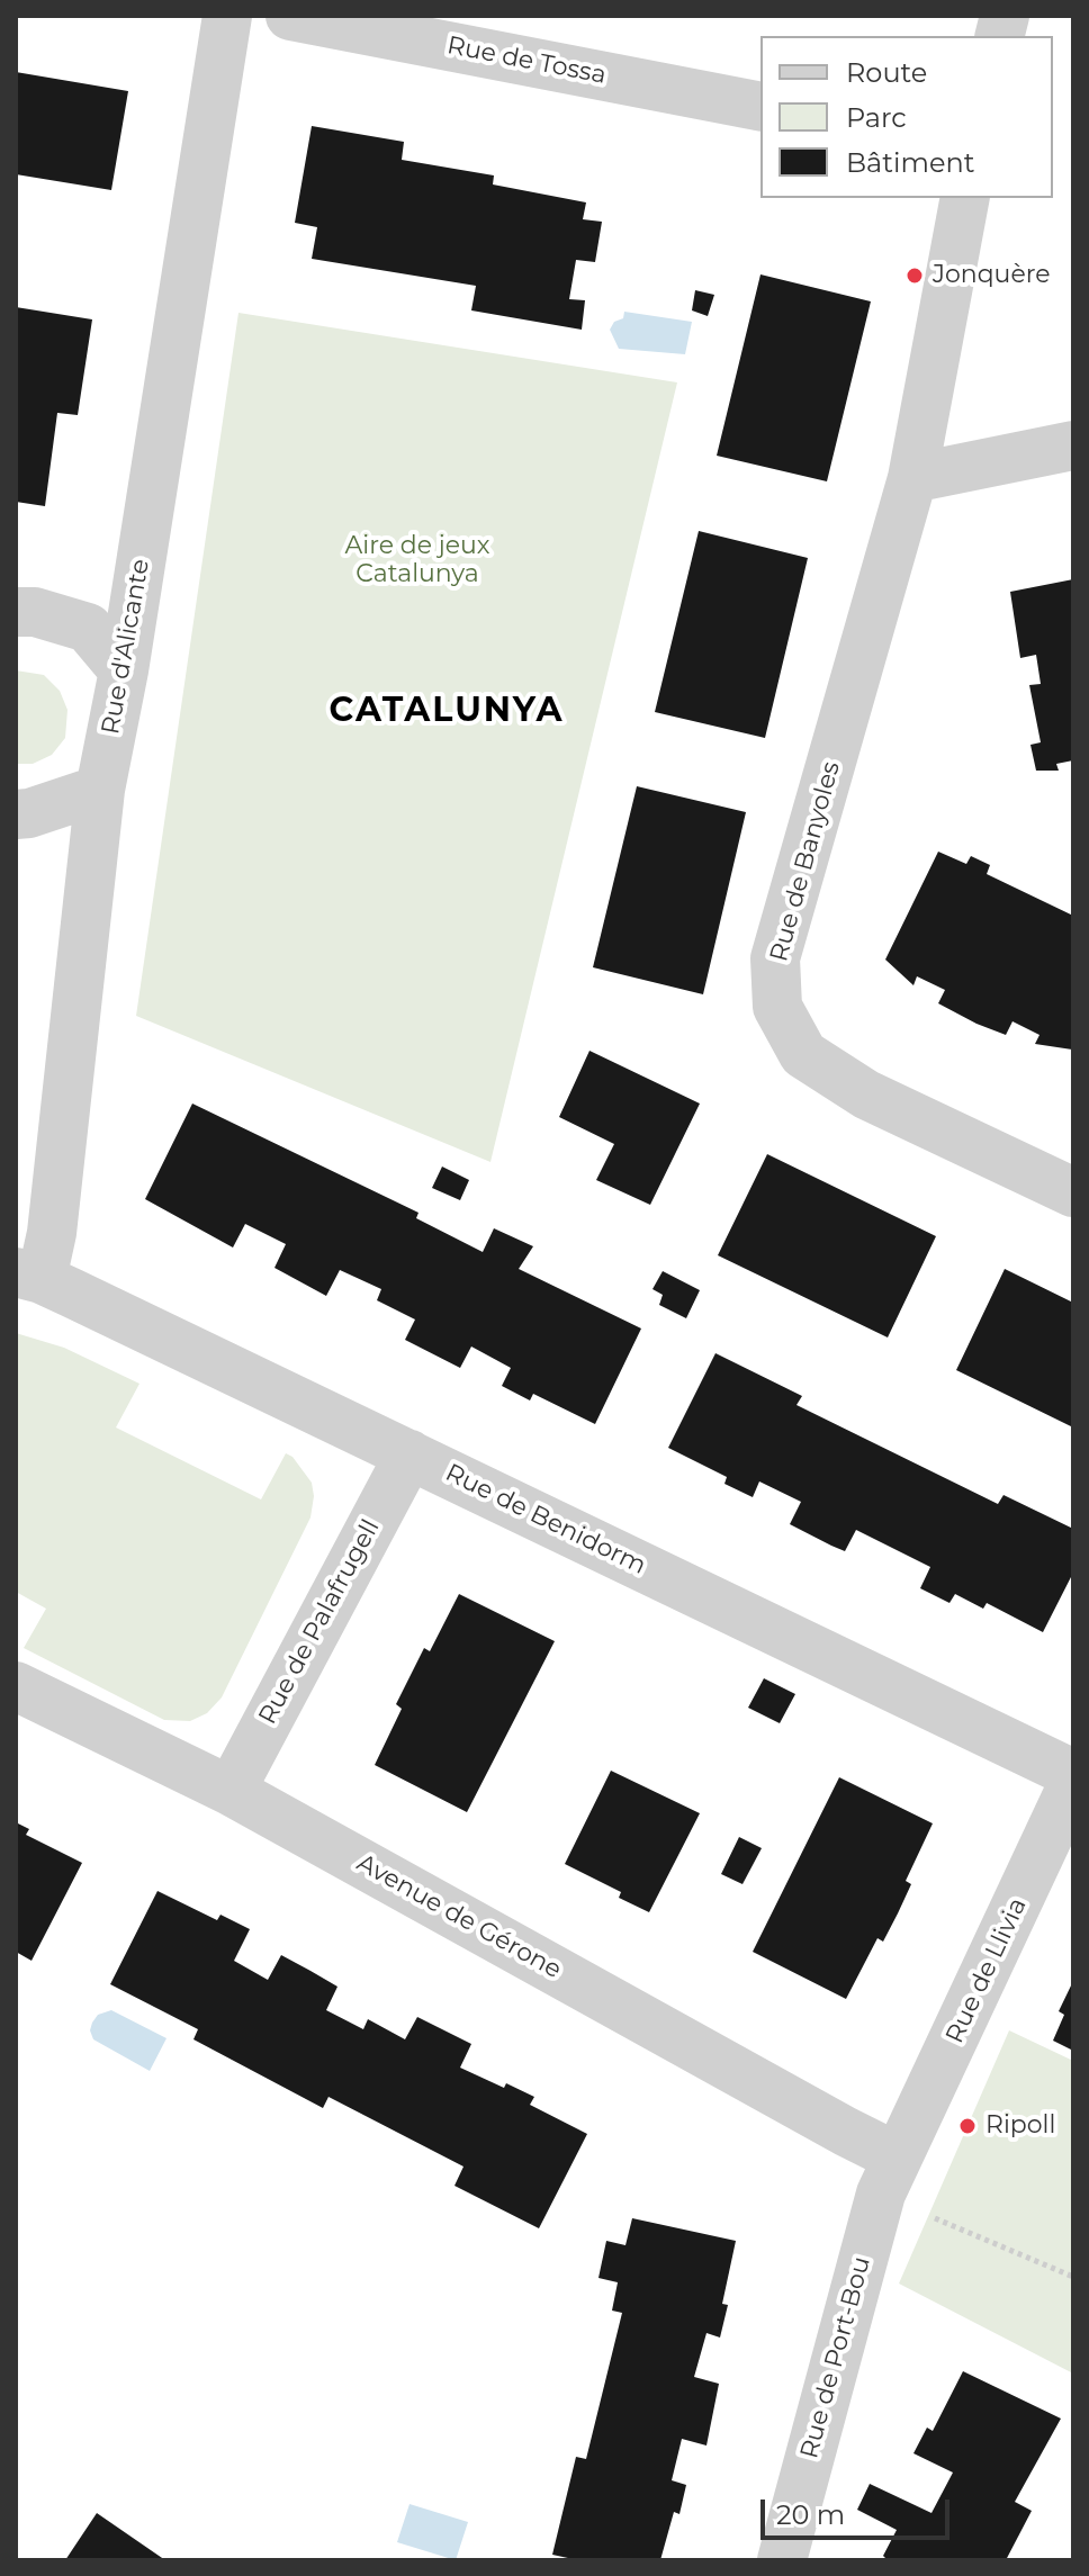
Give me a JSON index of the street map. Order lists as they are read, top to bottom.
{
  "streets": {
    "street": [
      "Rue de Tossa",
      "Rue d'Alicante",
      "Rue de Banyoles",
      "Rue de Benidorm",
      "Rue de Palafrugell",
      "Avenue de Gérone",
      "Rue de Llivia",
      "Rue de Port-Bou"
    ]
  },
  "crossings": [
    ["Rue d'Alicante", "Rue de Benidorm"],
    ["Rue de Benidorm", "Rue de Palafrugell"],
    ["Rue de Palafrugell", "Avenue de Gérone"],
    ["Avenue de Gérone", "Rue de Llivia"],
    ["Avenue de Gérone", "Rue de Port-Bou"],
    ["Rue de Llivia", "Rue de Port-Bou"]
  ],
  "districts": ["CATALUNYA"],
  "parks": ["Aire de jeux Catalunya"],
  "places": ["Jonquère", "Ripoll"],
  "legend": ["Route", "Parc", "Bâtiment"],
  "scale_bar": "20 m"
}
